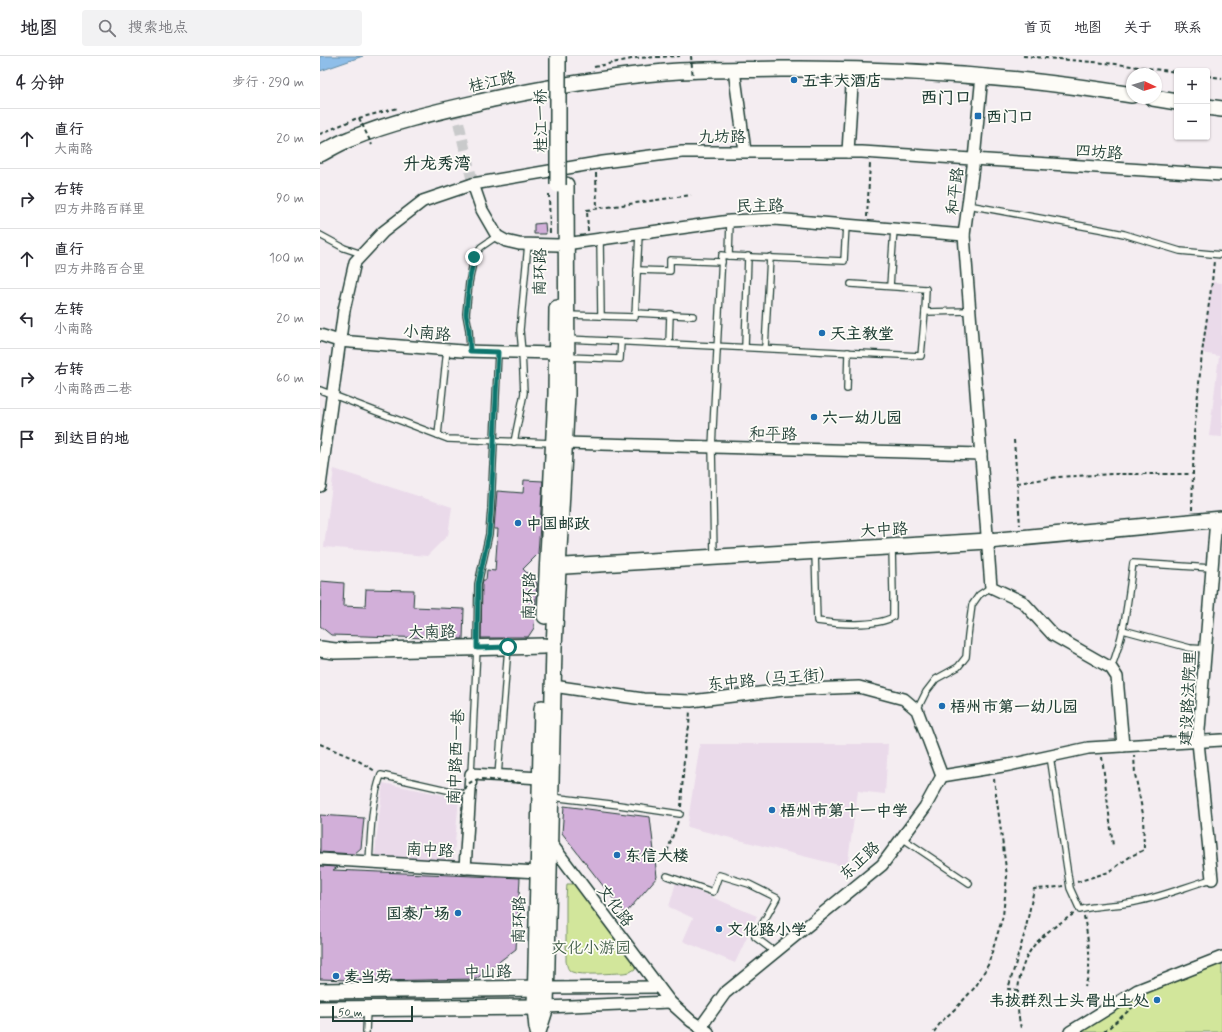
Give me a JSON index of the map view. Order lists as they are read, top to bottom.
{
  "streets": {
    "main road": [
      "桂江路",
      "桂江一桥",
      "南环路",
      "大中路",
      "大南路",
      "中山路"
    ],
    "street": [
      "九坊路",
      "四坊路",
      "和平路",
      "民主路",
      "小南路",
      "东中路（马王街）",
      "建设路法院里",
      "南中路西一巷",
      "南中路",
      "东正路",
      "文化路"
    ]
  },
  "crossings": [
    ["桂江路", "和平路"],
    ["桂江一桥", "南环路"],
    ["九坊路", "四坊路"],
    ["九坊路", "和平路"],
    ["九坊路", "小南路"],
    ["四坊路", "和平路"],
    ["和平路", "民主路"],
    ["和平路", "南环路"],
    ["和平路", "大中路"],
    ["民主路", "南环路"],
    ["南环路", "小南路"],
    ["南环路", "大中路"],
    ["南环路", "大南路"],
    ["南环路", "东中路（马王街）"],
    ["南环路", "南中路"],
    ["南环路", "文化路"],
    ["南环路", "中山路"],
    ["小南路", "南中路西一巷"],
    ["大中路", "建设路法院里"],
    ["大南路", "南中路西一巷"],
    ["南中路西一巷", "南中路"],
    ["文化路", "中山路"]
  ],
  "districts": ["西门口", "升龙秀湾"],
  "parks": ["文化小游园"],
  "places": {
    "other": [
      "五丰大酒店",
      "天主教堂",
      "六一幼儿园",
      "中国邮政",
      "梧州市第一幼儿园",
      "梧州市第十一中学",
      "东信大楼",
      "国泰广场",
      "文化路小学",
      "麦当劳",
      "韦拔群烈士头骨出土处"
    ],
    "transit": ["西门口"]
  },
  "scale_bar": "50 m",
  "north": "right",
  "page": {
    "header": "地图",
    "search": "搜索地点",
    "nav": [
      "首页",
      "地图",
      "关于",
      "联系"
    ],
    "heading": ["4 分钟", "步行 · 290 m"],
    "map_buttons": ["+", "−"],
    "list": [
      ["直行", "大南路", "20 m"],
      ["右转", "四方井路百祥里", "90 m"],
      ["直行", "四方井路百合里", "100 m"],
      ["左转", "小南路", "20 m"],
      ["右转", "小南路西二巷", "60 m"],
      "到达目的地"
    ],
    "scale": "50 m"
  }
}
